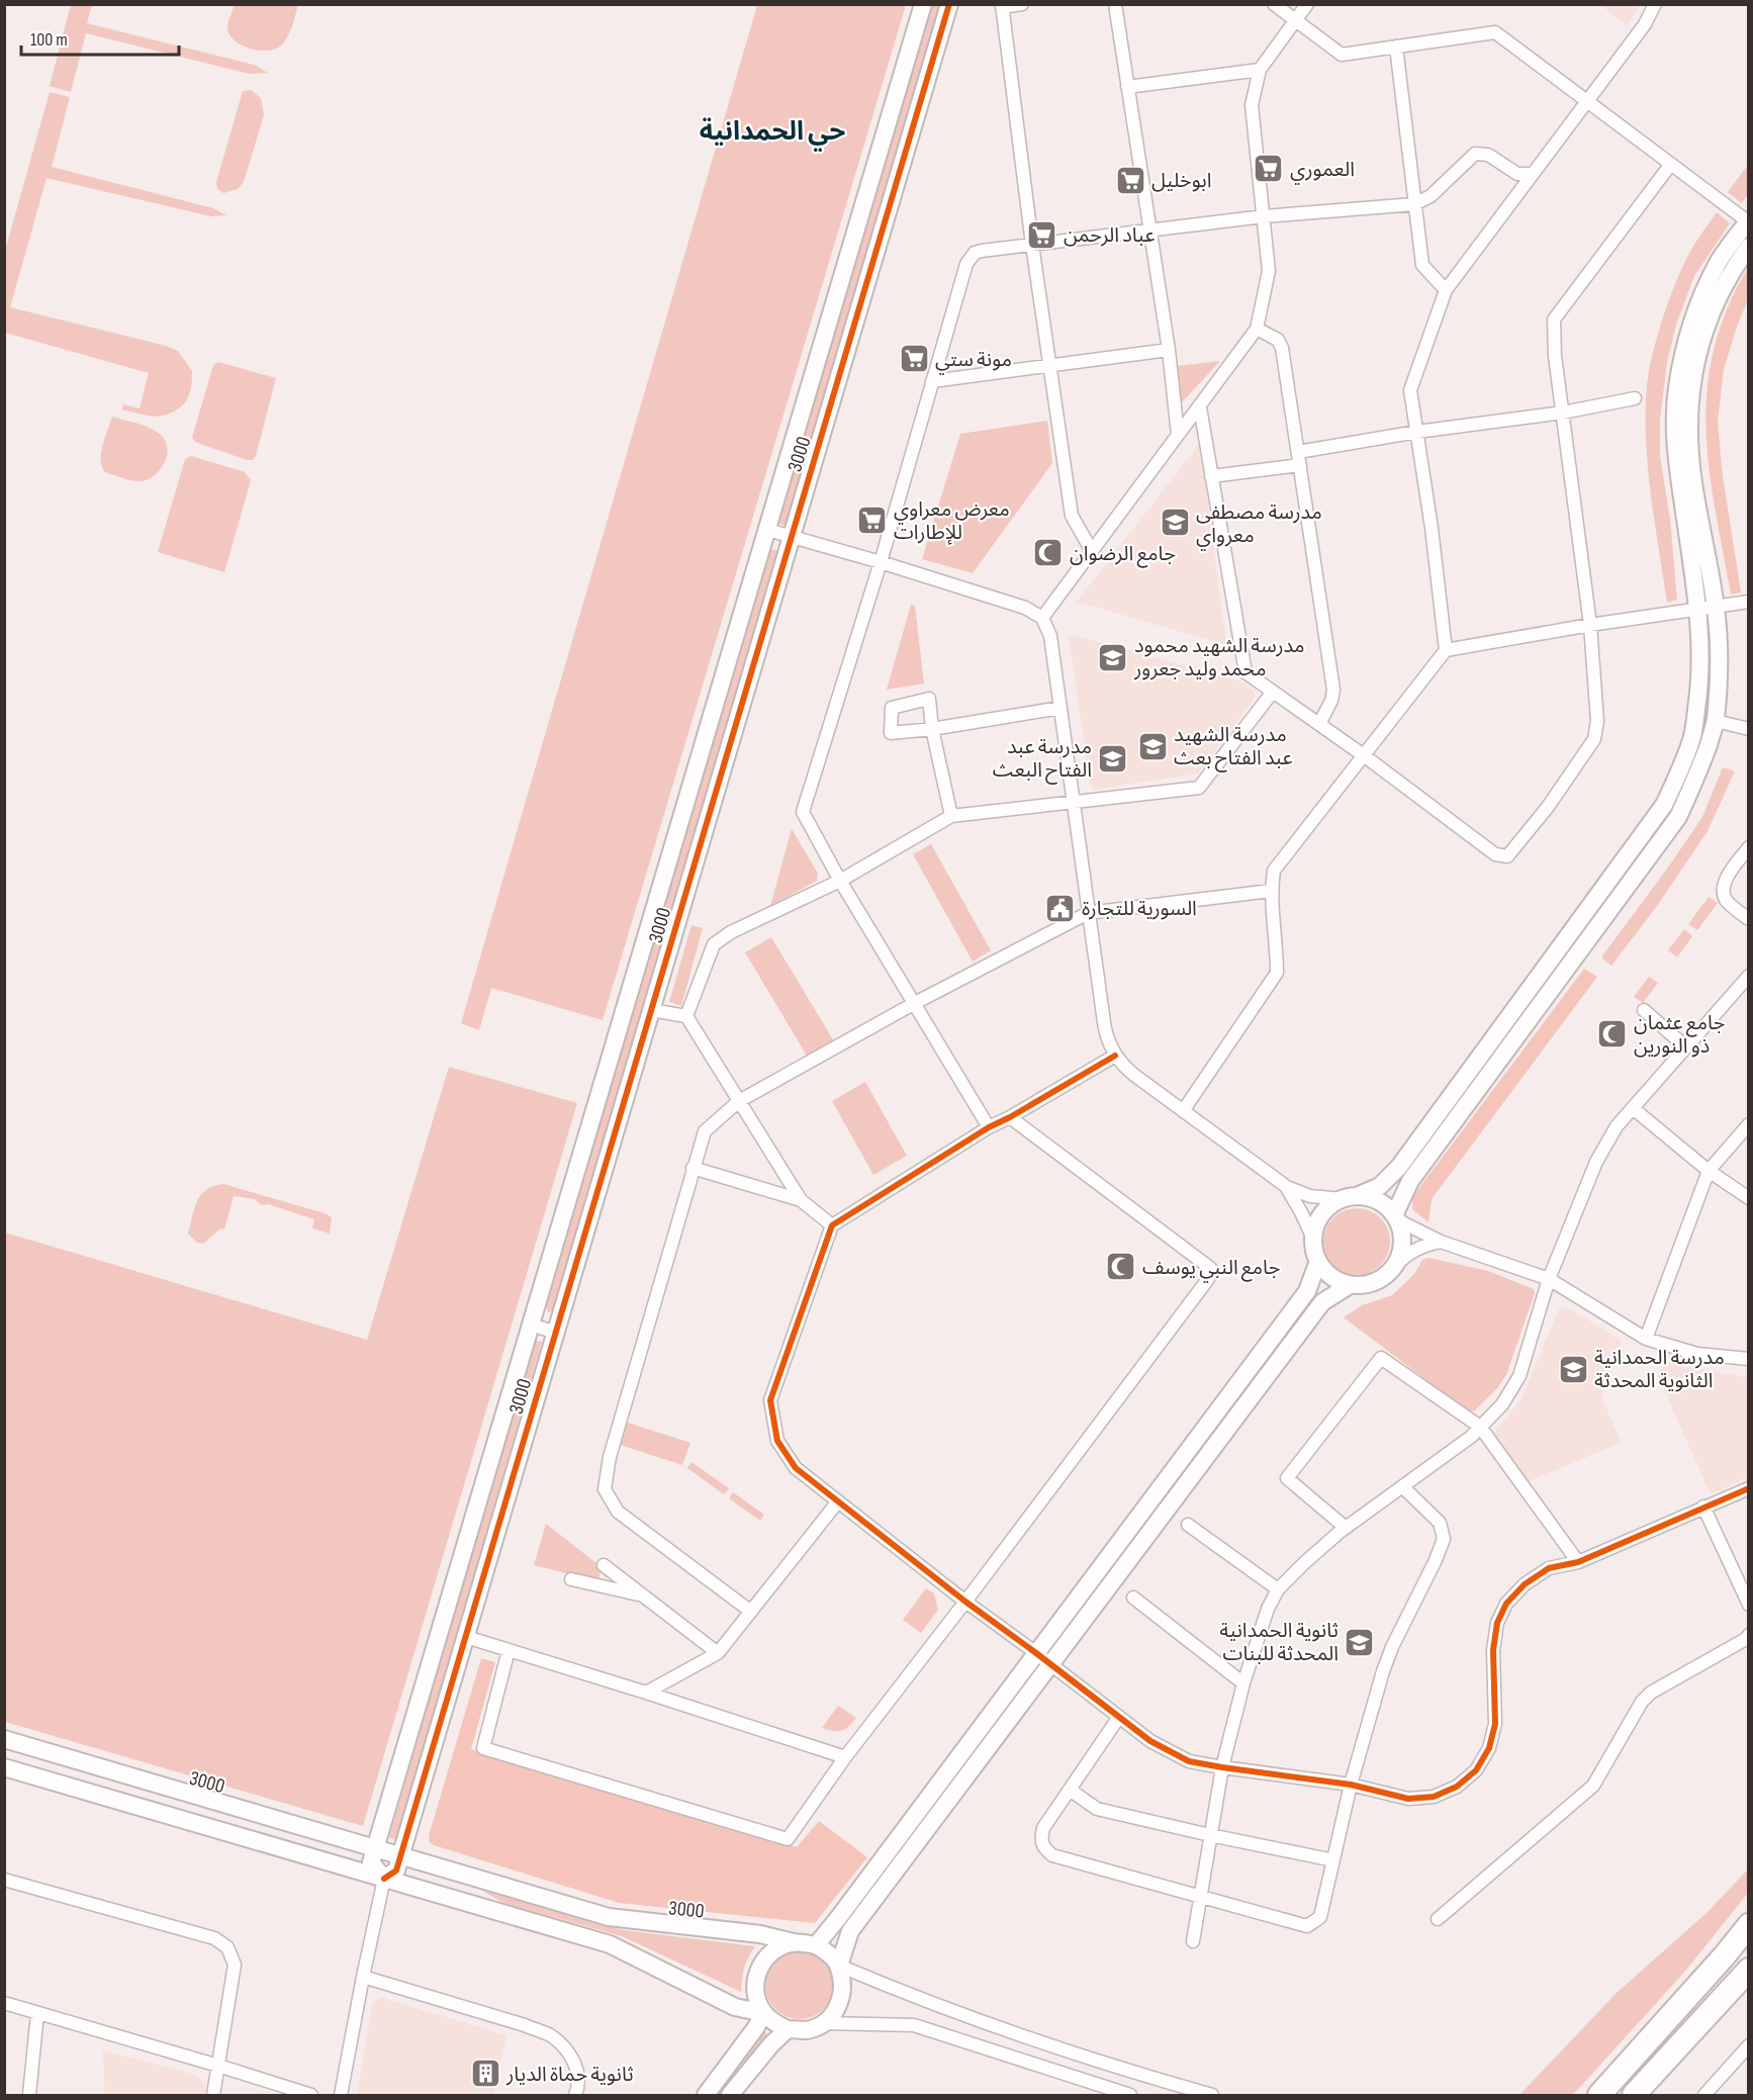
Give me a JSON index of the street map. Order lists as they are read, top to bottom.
{
  "streets": {
    "street": ["3000"]
  },
  "districts": ["حي الحمدانية"],
  "places": {
    "supermarket": [
      "العموري",
      "ابوخليل",
      "عباد الرحمن",
      "مونة ستي",
      "معرض معراوي للإطارات"
    ],
    "school or university": [
      "مدرسة مصطفى معرواي",
      "مدرسة الشهيد محمود محمد وليد جعرور",
      "مدرسة الشهيد عبد الفتاح بعث",
      "مدرسة عبد الفتاح البعث",
      "مدرسة الحمدانية الثانوية المحدثة",
      "ثانوية الحمدانية المحدثة للبنات"
    ],
    "mosque": ["جامع الرضوان", "جامع عثمان ذو النورين", "جامع النبي يوسف"],
    "public building": ["السورية للتجارة"],
    "building": ["ثانوية حماة الديار"]
  },
  "scale_bar": "100 m"
}
